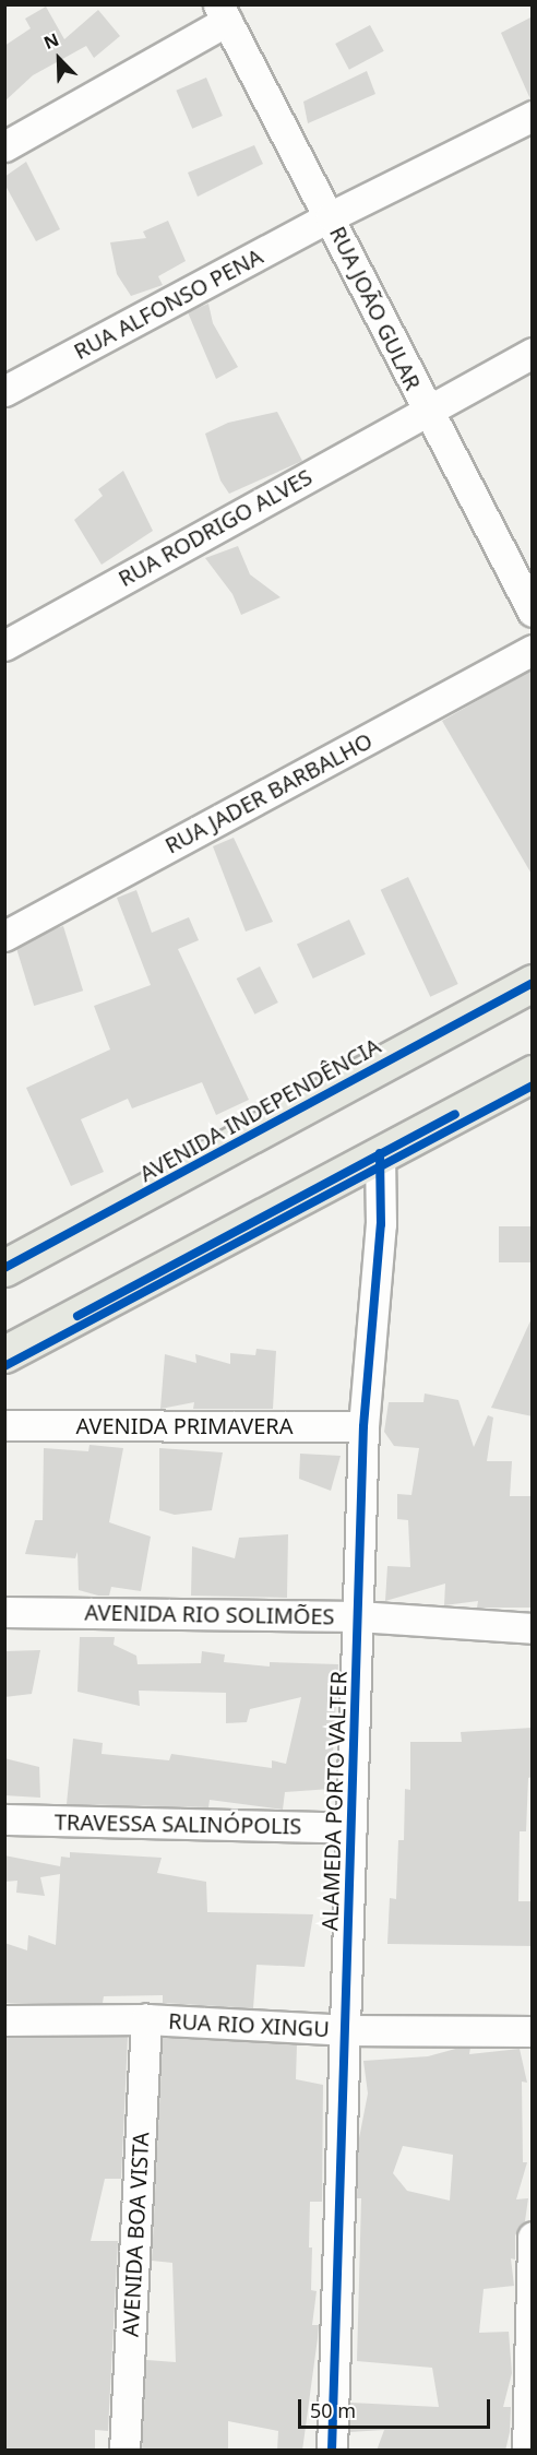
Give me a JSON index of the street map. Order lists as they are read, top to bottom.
{
  "streets": {
    "main road": ["AVENIDA INDEPENDÊNCIA"],
    "street": [
      "RUA ALFONSO PENA",
      "RUA JOÃO GULAR",
      "RUA RODRIGO ALVES",
      "RUA JADER BARBALHO",
      "AVENIDA PRIMAVERA",
      "AVENIDA RIO SOLIMÕES",
      "ALAMEDA PORTO VALTER",
      "TRAVESSA SALINÓPOLIS",
      "RUA RIO XINGU",
      "AVENIDA BOA VISTA"
    ]
  },
  "crossings": [
    ["RUA ALFONSO PENA", "RUA JOÃO GULAR"],
    ["RUA JOÃO GULAR", "RUA RODRIGO ALVES"],
    ["AVENIDA PRIMAVERA", "ALAMEDA PORTO VALTER"],
    ["AVENIDA RIO SOLIMÕES", "ALAMEDA PORTO VALTER"],
    ["ALAMEDA PORTO VALTER", "TRAVESSA SALINÓPOLIS"],
    ["ALAMEDA PORTO VALTER", "RUA RIO XINGU"],
    ["RUA RIO XINGU", "AVENIDA BOA VISTA"]
  ],
  "scale_bar": "50 m",
  "north": "top left"
}
